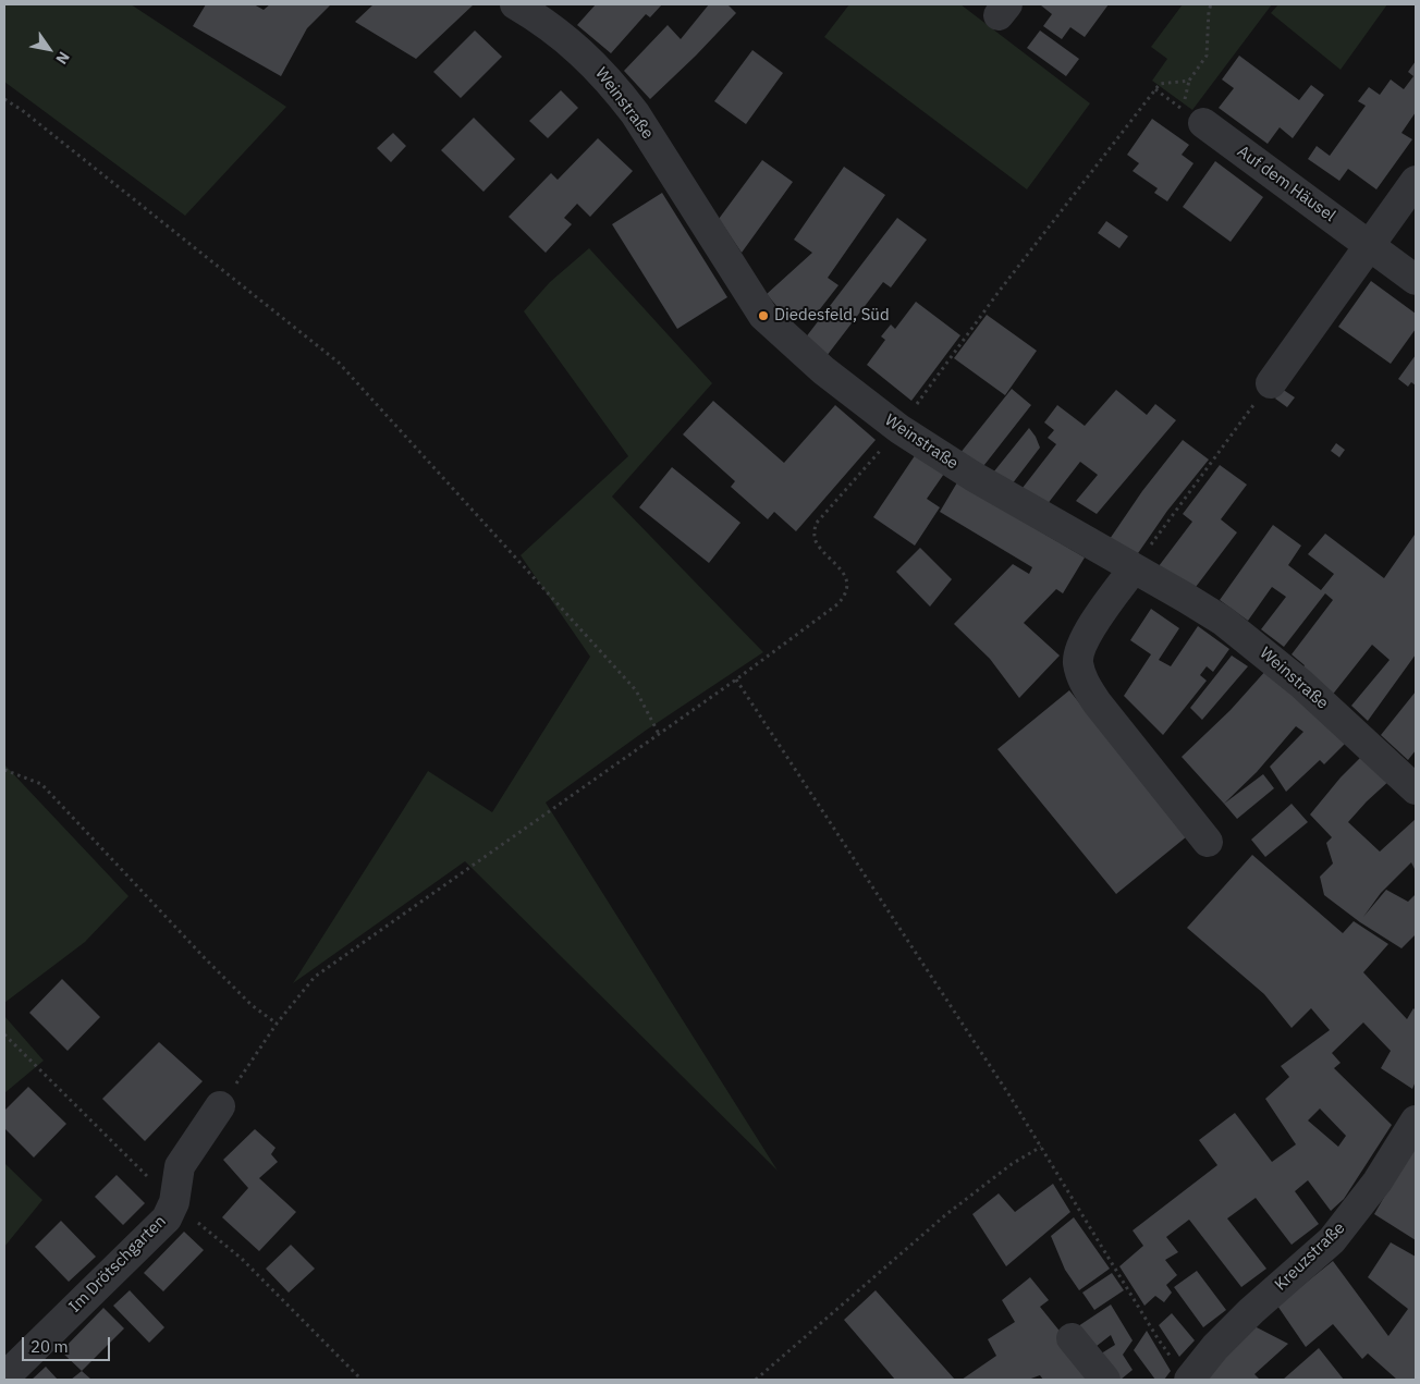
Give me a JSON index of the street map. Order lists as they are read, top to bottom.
{
  "streets": {
    "street": [
      "Weinstraße",
      "Auf dem Häusel",
      "Kreuzstraße",
      "Im Drötschgarten"
    ]
  },
  "places": ["Diedesfeld, Süd"],
  "scale_bar": "20 m",
  "north": "bottom right"
}
